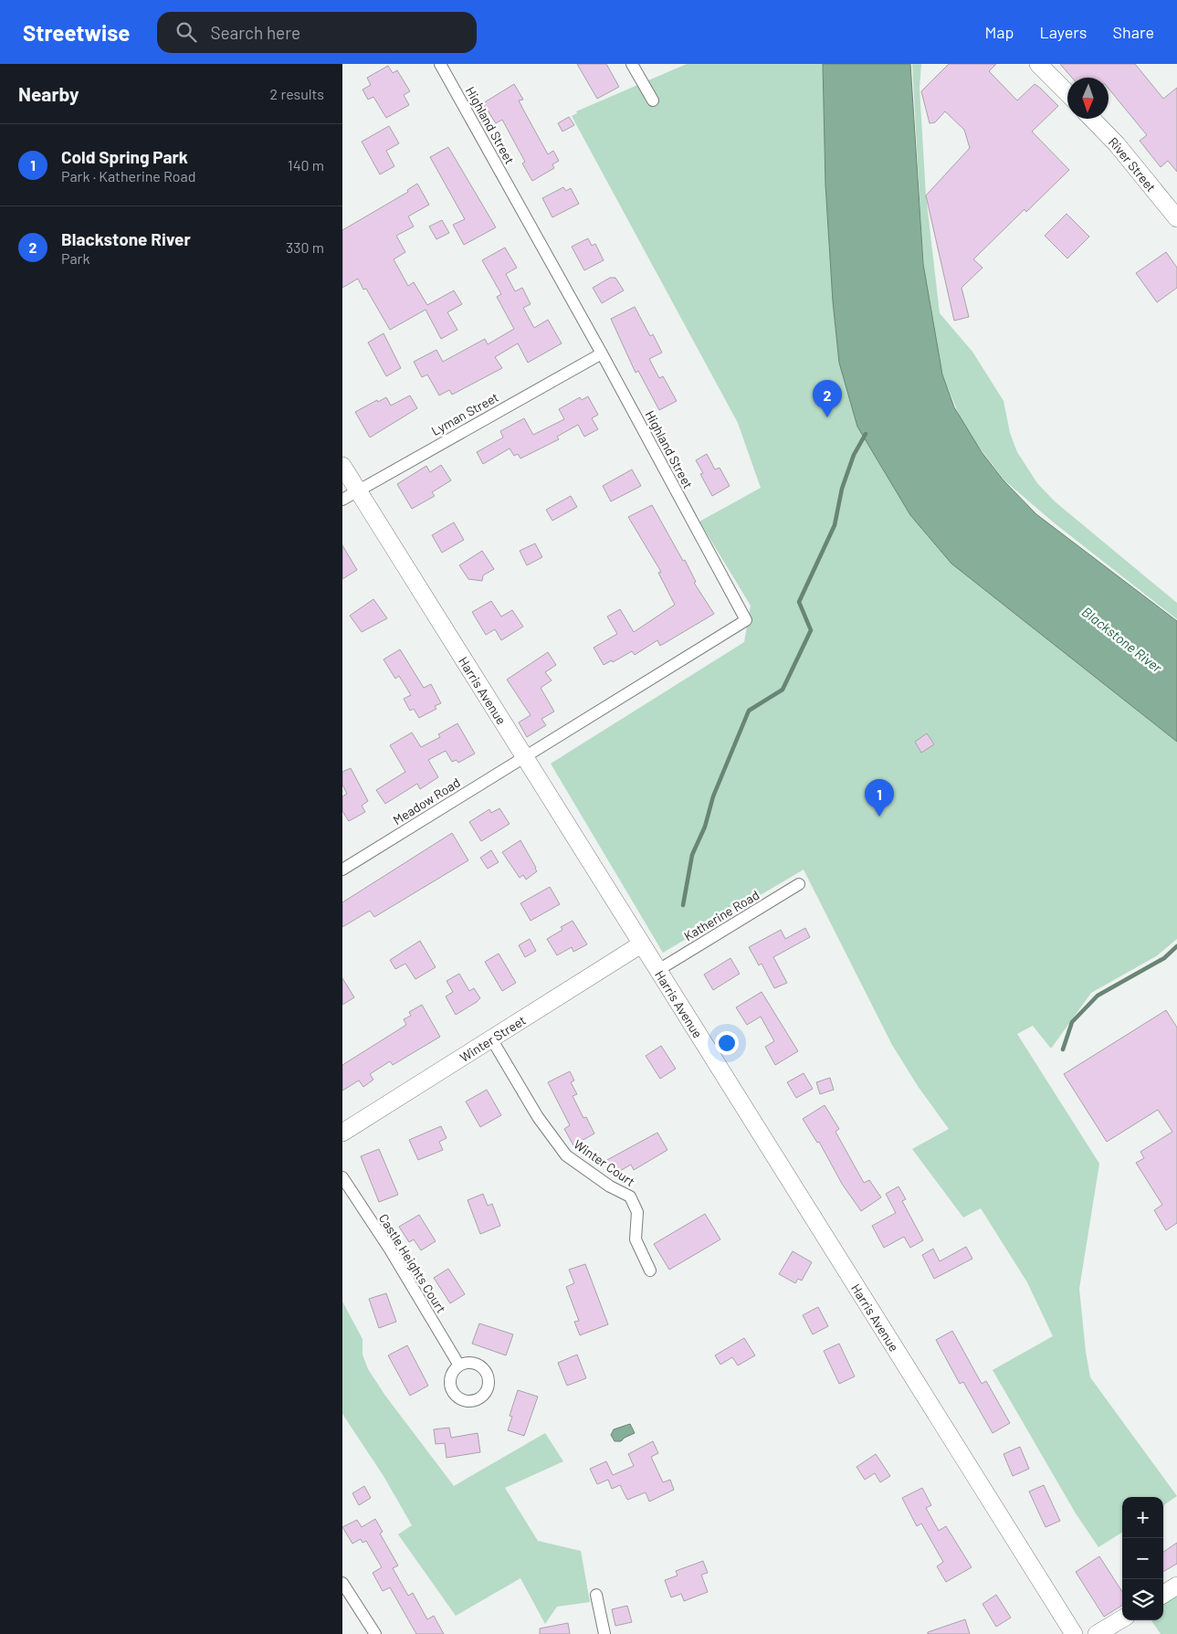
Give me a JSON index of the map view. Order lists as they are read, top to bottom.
{
  "streets": {
    "main road": ["River Street", "Harris Avenue", "Winter Street"],
    "street": [
      "Highland Street",
      "Lyman Street",
      "Meadow Road",
      "Katherine Road",
      "Winter Court",
      "Castle Heights Court"
    ]
  },
  "crossings": [
    ["Highland Street", "Lyman Street"],
    ["Highland Street", "Harris Avenue"],
    ["Highland Street", "Meadow Road"],
    ["Lyman Street", "Harris Avenue"],
    ["Harris Avenue", "Meadow Road"],
    ["Harris Avenue", "Katherine Road"],
    ["Harris Avenue", "Winter Street"],
    ["Winter Street", "Winter Court"]
  ],
  "water": ["Blackstone River"],
  "north": "bottom",
  "page": {
    "header": "Streetwise",
    "search": "Search here",
    "nav": ["Map", "Layers", "Share"],
    "heading": ["Nearby", "2 results"],
    "list": [
      {
        "mark": "1",
        "name": "Cold Spring Park",
        "note": "Park · Katherine Road",
        "value": "140 m"
      },
      {
        "mark": "2",
        "name": "Blackstone River",
        "note": "Park",
        "value": "330 m"
      }
    ],
    "pins": ["2", "1"],
    "map_buttons": ["+", "−"]
  }
}
